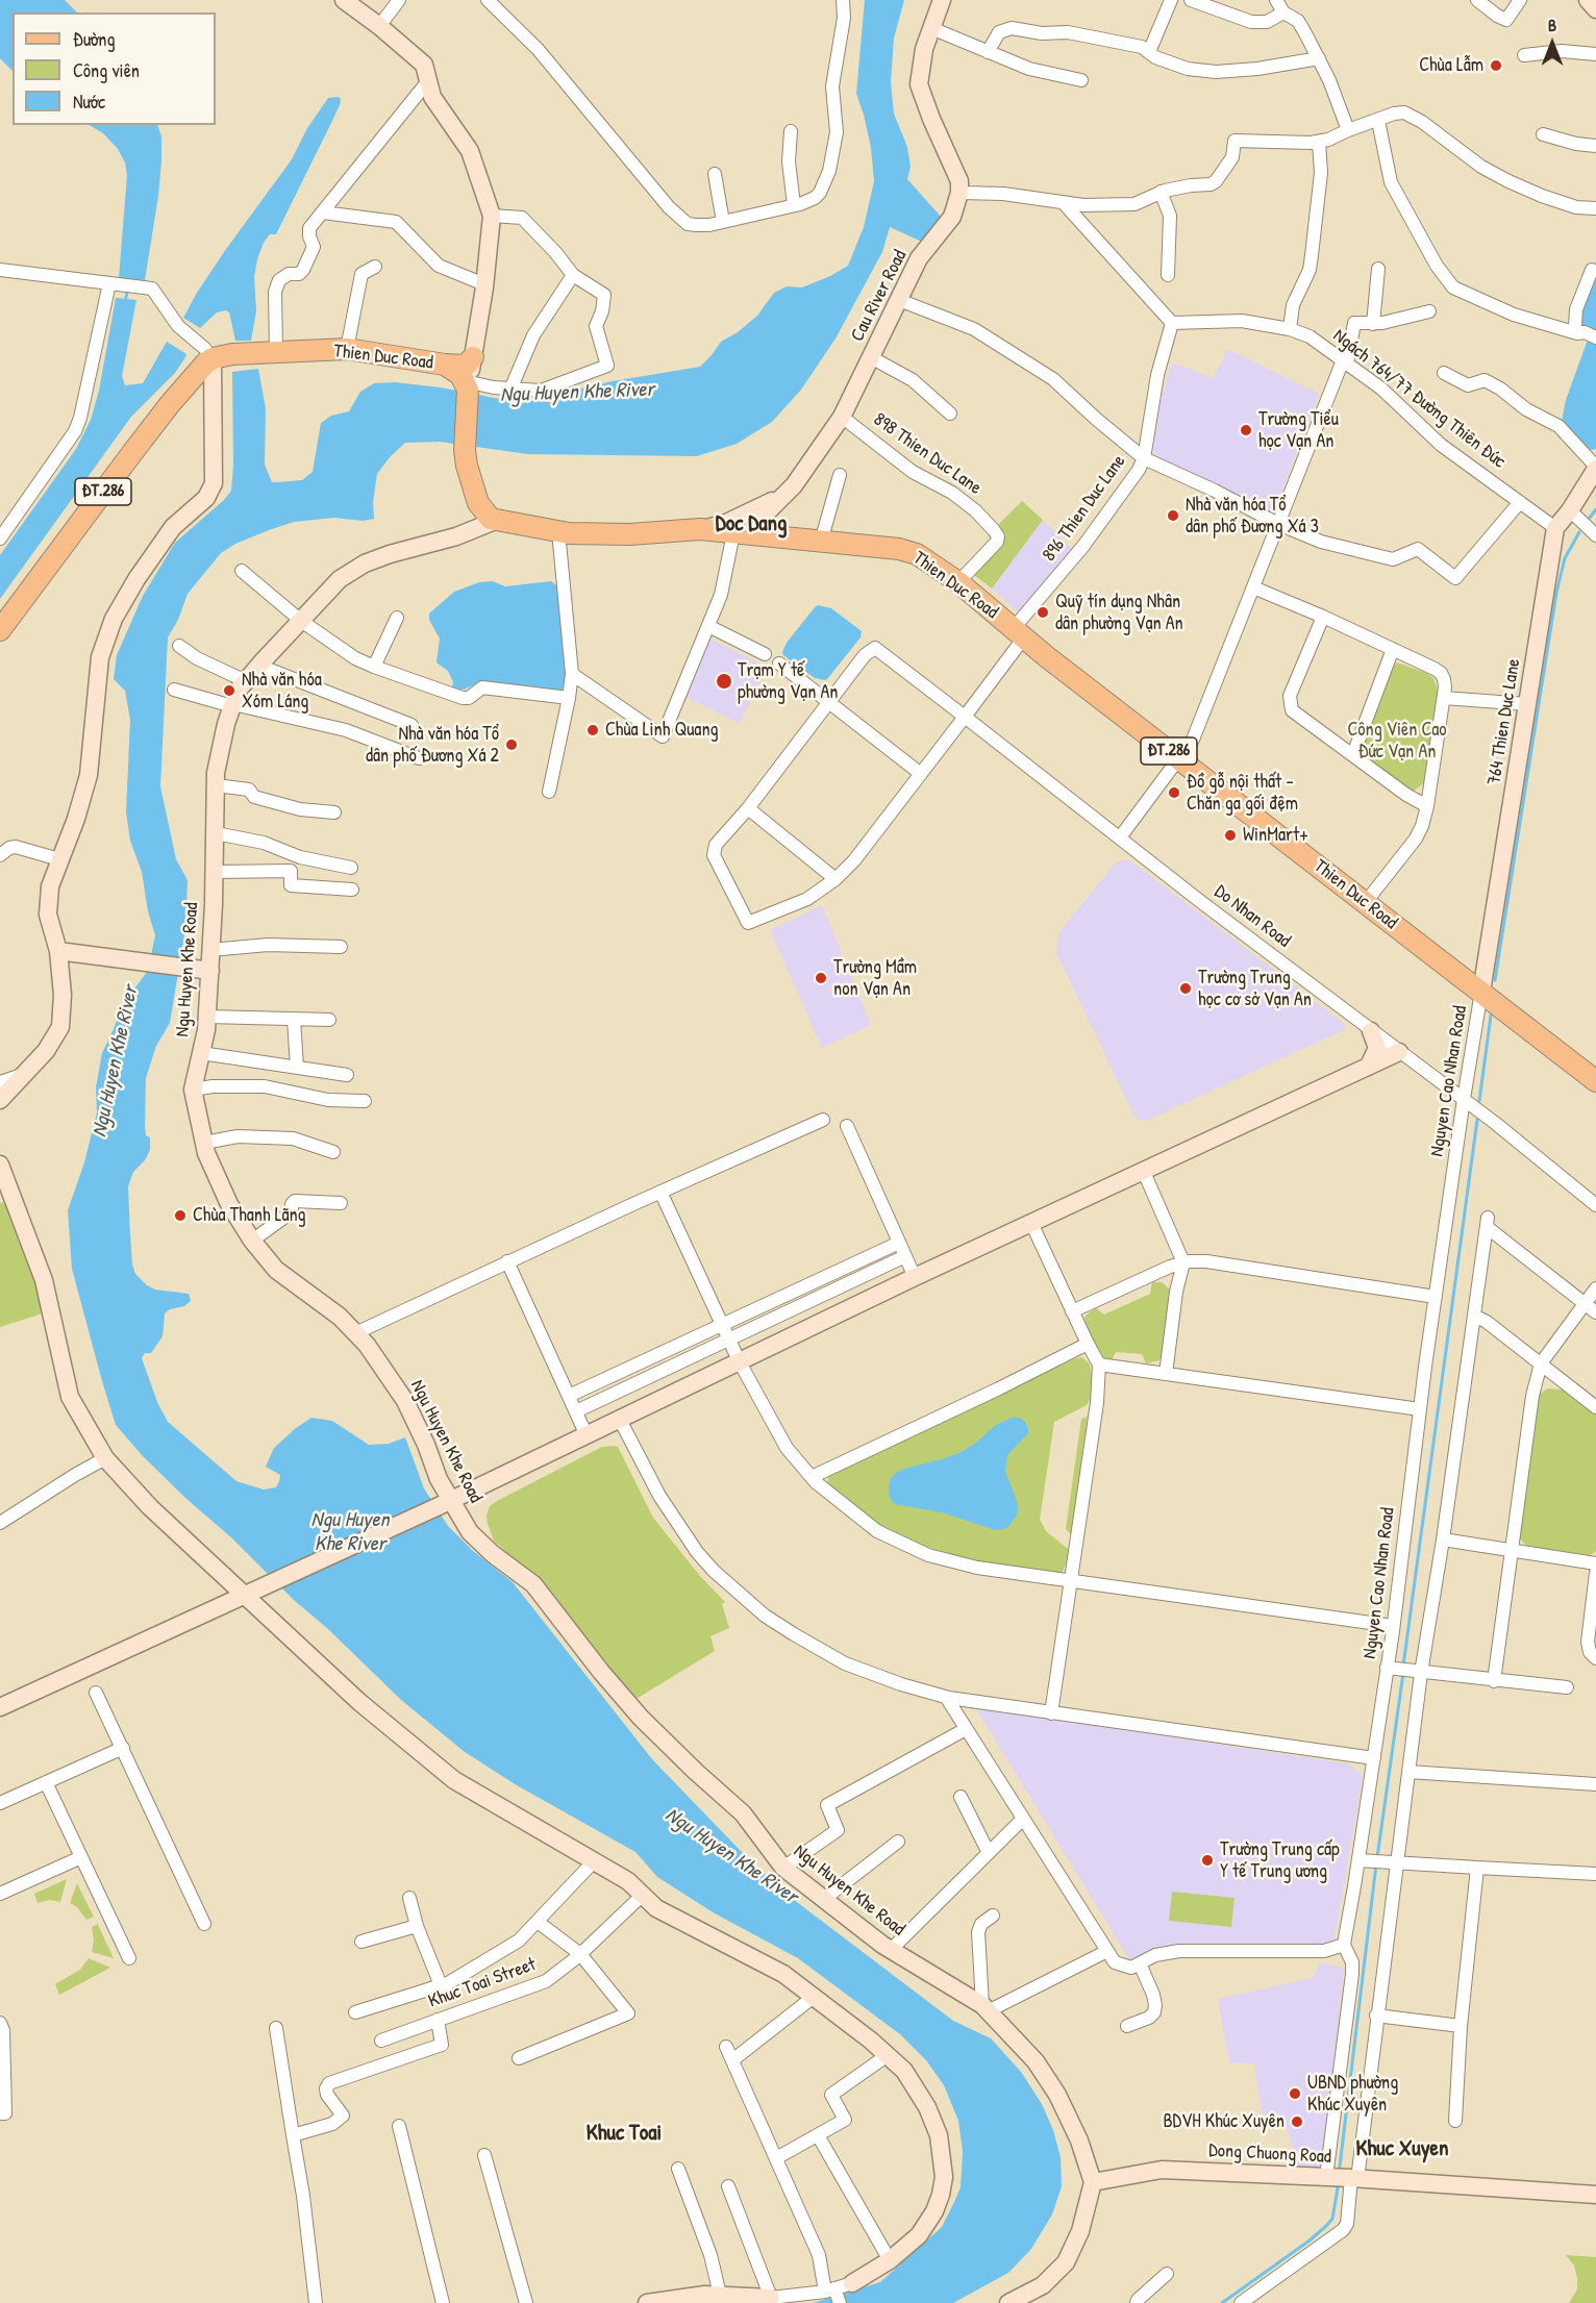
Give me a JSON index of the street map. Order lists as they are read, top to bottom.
{
  "streets": {
    "main road": ["Thien Duc Road", "ĐT.286"],
    "street": [
      "Cau River Road",
      "Ngách 764/77 Đường Thiên Đức",
      "898 Thien Duc Lane",
      "896 Thien Duc Lane",
      "764 Thien Duc Lane",
      "Do Nhan Road",
      "Ngu Huyen Khe Road",
      "Nguyen Cao Nhan Road",
      "Khuc Toai Street",
      "Dong Chuong Road"
    ]
  },
  "crossings": [
    ["Cau River Road", "Thien Duc Road"],
    ["Cau River Road", "898 Thien Duc Lane"],
    ["Thien Duc Road", "898 Thien Duc Lane"],
    ["Thien Duc Road", "ĐT.286"],
    ["Thien Duc Road", "896 Thien Duc Lane"],
    ["Thien Duc Road", "764 Thien Duc Lane"],
    ["Thien Duc Road", "Ngu Huyen Khe Road"],
    ["Thien Duc Road", "Nguyen Cao Nhan Road"],
    ["Ngách 764/77 Đường Thiên Đức", "896 Thien Duc Lane"],
    ["Ngách 764/77 Đường Thiên Đức", "764 Thien Duc Lane"],
    ["764 Thien Duc Lane", "Nguyen Cao Nhan Road"],
    ["Do Nhan Road", "Nguyen Cao Nhan Road"],
    ["Ngu Huyen Khe Road", "Dong Chuong Road"],
    ["Nguyen Cao Nhan Road", "Dong Chuong Road"]
  ],
  "districts": ["Doc Dang", "Khuc Toai", "Khuc Xuyen"],
  "water": ["Ngu Huyen Khe River"],
  "parks": ["Công Viên Cao Đức Vạn An"],
  "places": [
    "Chùa Lẫm",
    "Trường Tiểu học Vạn An",
    "Nhà văn hóa Tổ dân phố Đương Xá 3",
    "Quỹ tín dụng Nhân dân phường Vạn An",
    "Trạm Y tế phường Vạn An",
    "Nhà văn hóa Xóm Láng",
    "Chùa Linh Quang",
    "Nhà văn hóa Tổ dân phố Đương Xá 2",
    "Đồ gỗ nội thất - Chăn ga gối đệm",
    "WinMart+",
    "Trường Mầm non Vạn An",
    "Trường Trung học cơ sở Vạn An",
    "Chùa Thanh Lãng",
    "Trường Trung cấp Y tế Trung ương",
    "UBND phường Khúc Xuyên",
    "BDVH Khúc Xuyên"
  ],
  "legend": ["Đường", "Công viên", "Nước"],
  "north": "top"
}
